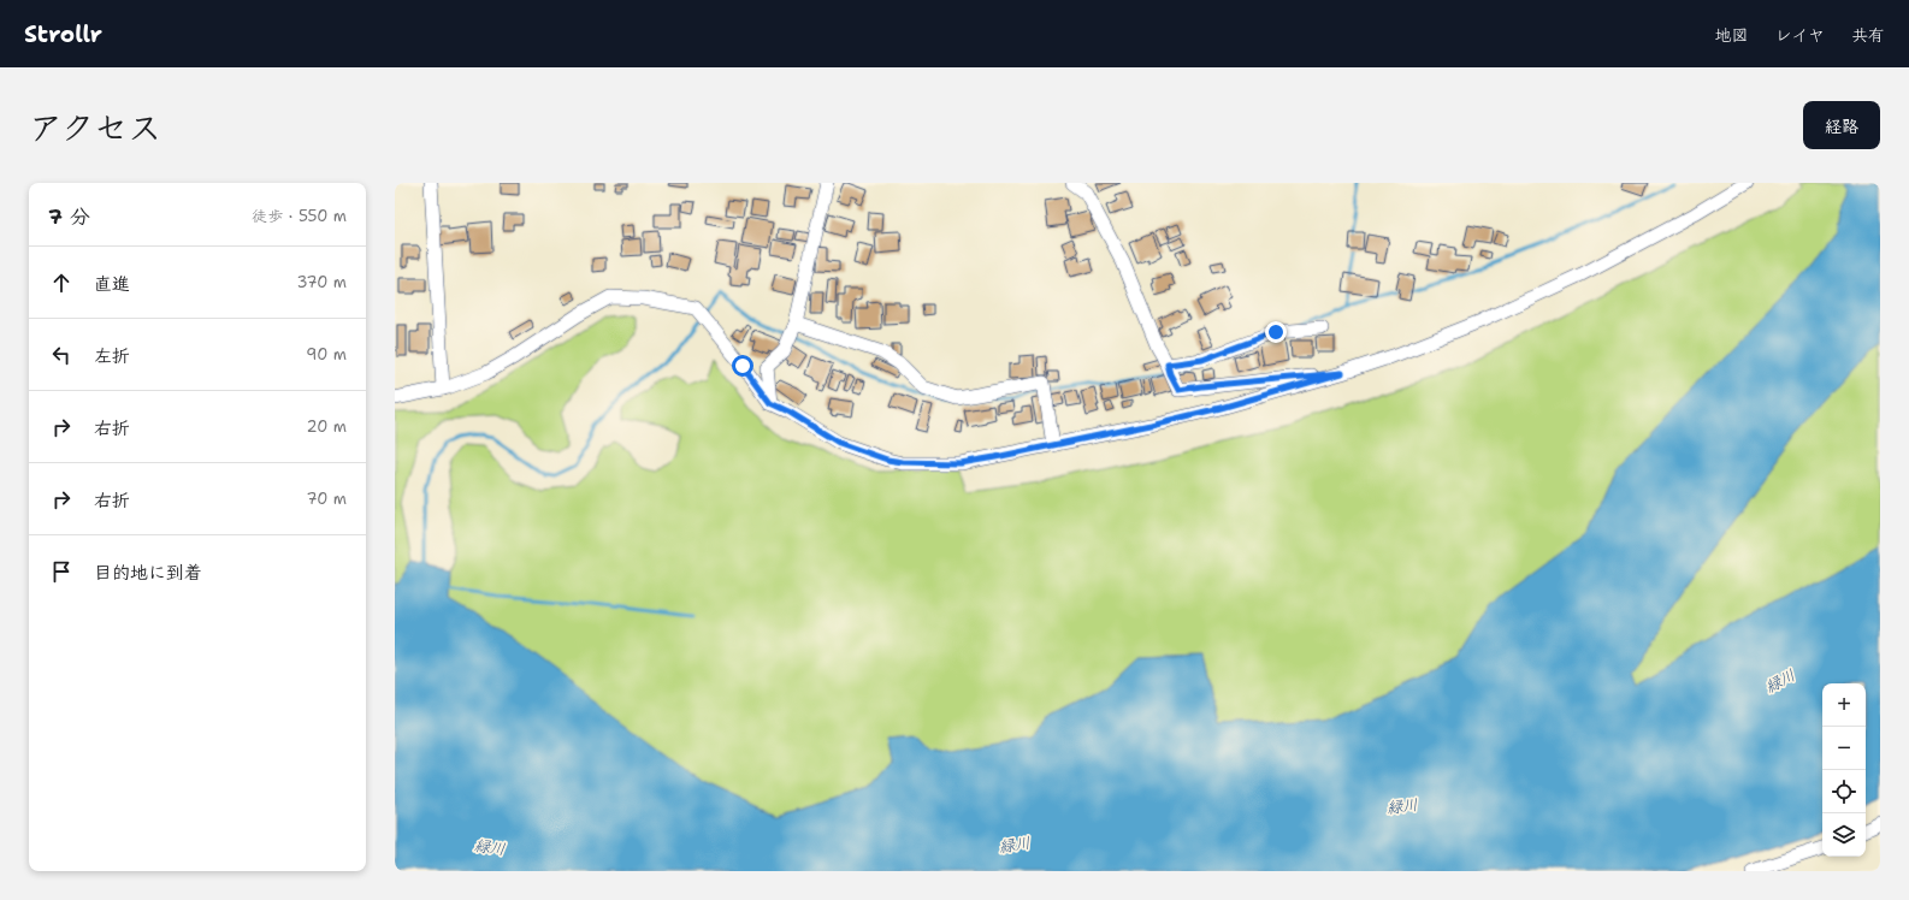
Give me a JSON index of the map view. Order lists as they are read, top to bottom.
{
  "water": ["緑川"],
  "page": {
    "header": "Strollr",
    "nav": ["地図", "レイヤ", "共有"],
    "title": "アクセス",
    "buttons": "経路",
    "heading": ["7 分", "徒歩 · 550 m"],
    "list": [
      ["直進", "370 m"],
      ["左折", "90 m"],
      ["右折", "20 m"],
      ["右折", "70 m"],
      "目的地に到着"
    ],
    "map_buttons": ["+", "−"]
  }
}
